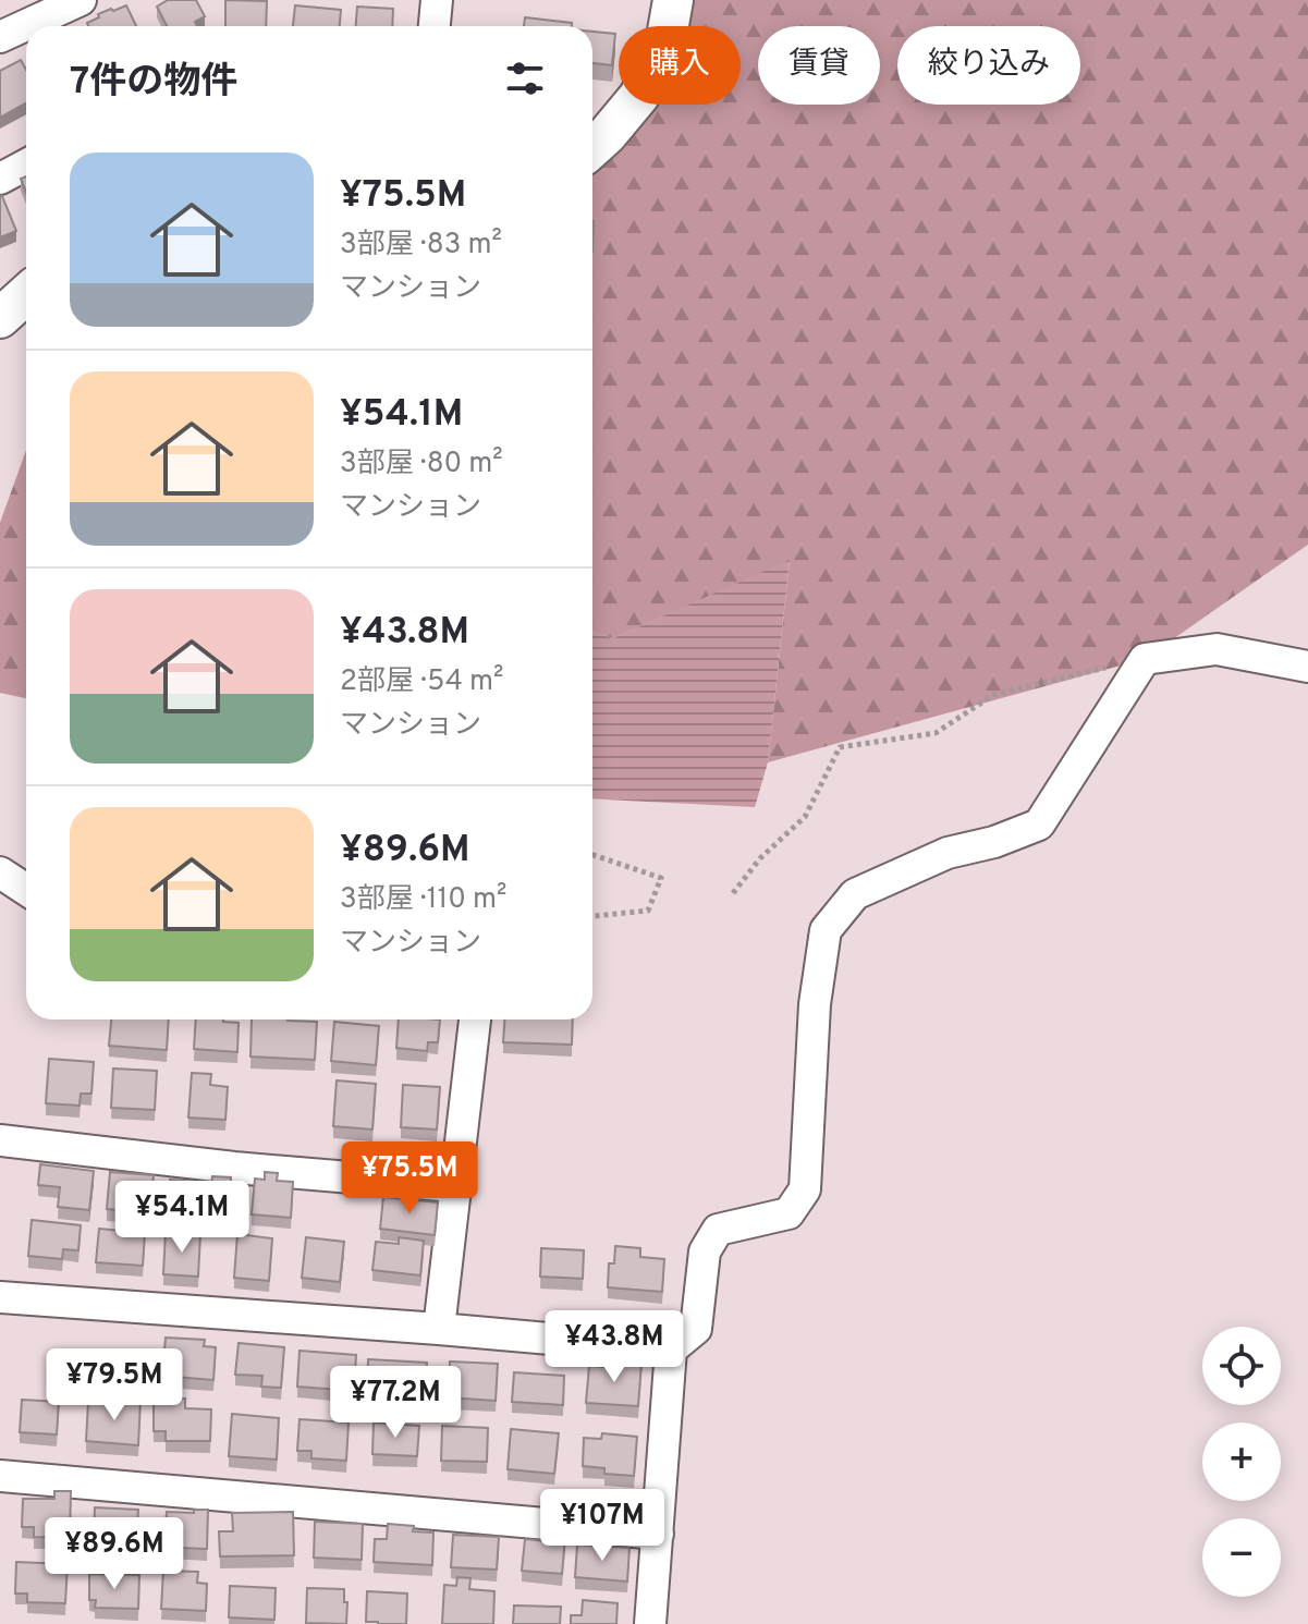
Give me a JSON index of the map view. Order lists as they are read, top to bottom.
{
  "page": {
    "chip": ["購入", "賃貸", "絞り込み"],
    "heading": "7件の物件",
    "list": [
      {
        "name": "¥75.5M",
        "note": "3部屋 · 83 m² · マンション"
      },
      {
        "name": "¥54.1M",
        "note": "3部屋 · 80 m² · マンション"
      },
      {
        "name": "¥43.8M",
        "note": "2部屋 · 54 m² · マンション"
      },
      {
        "name": "¥89.6M",
        "note": "3部屋 · 110 m² · マンション"
      }
    ],
    "price": [
      "¥75.5M",
      "¥54.1M",
      "¥43.8M",
      "¥79.5M",
      "¥77.2M",
      "¥107M",
      "¥89.6M"
    ],
    "map_buttons": ["+", "−"]
  }
}
